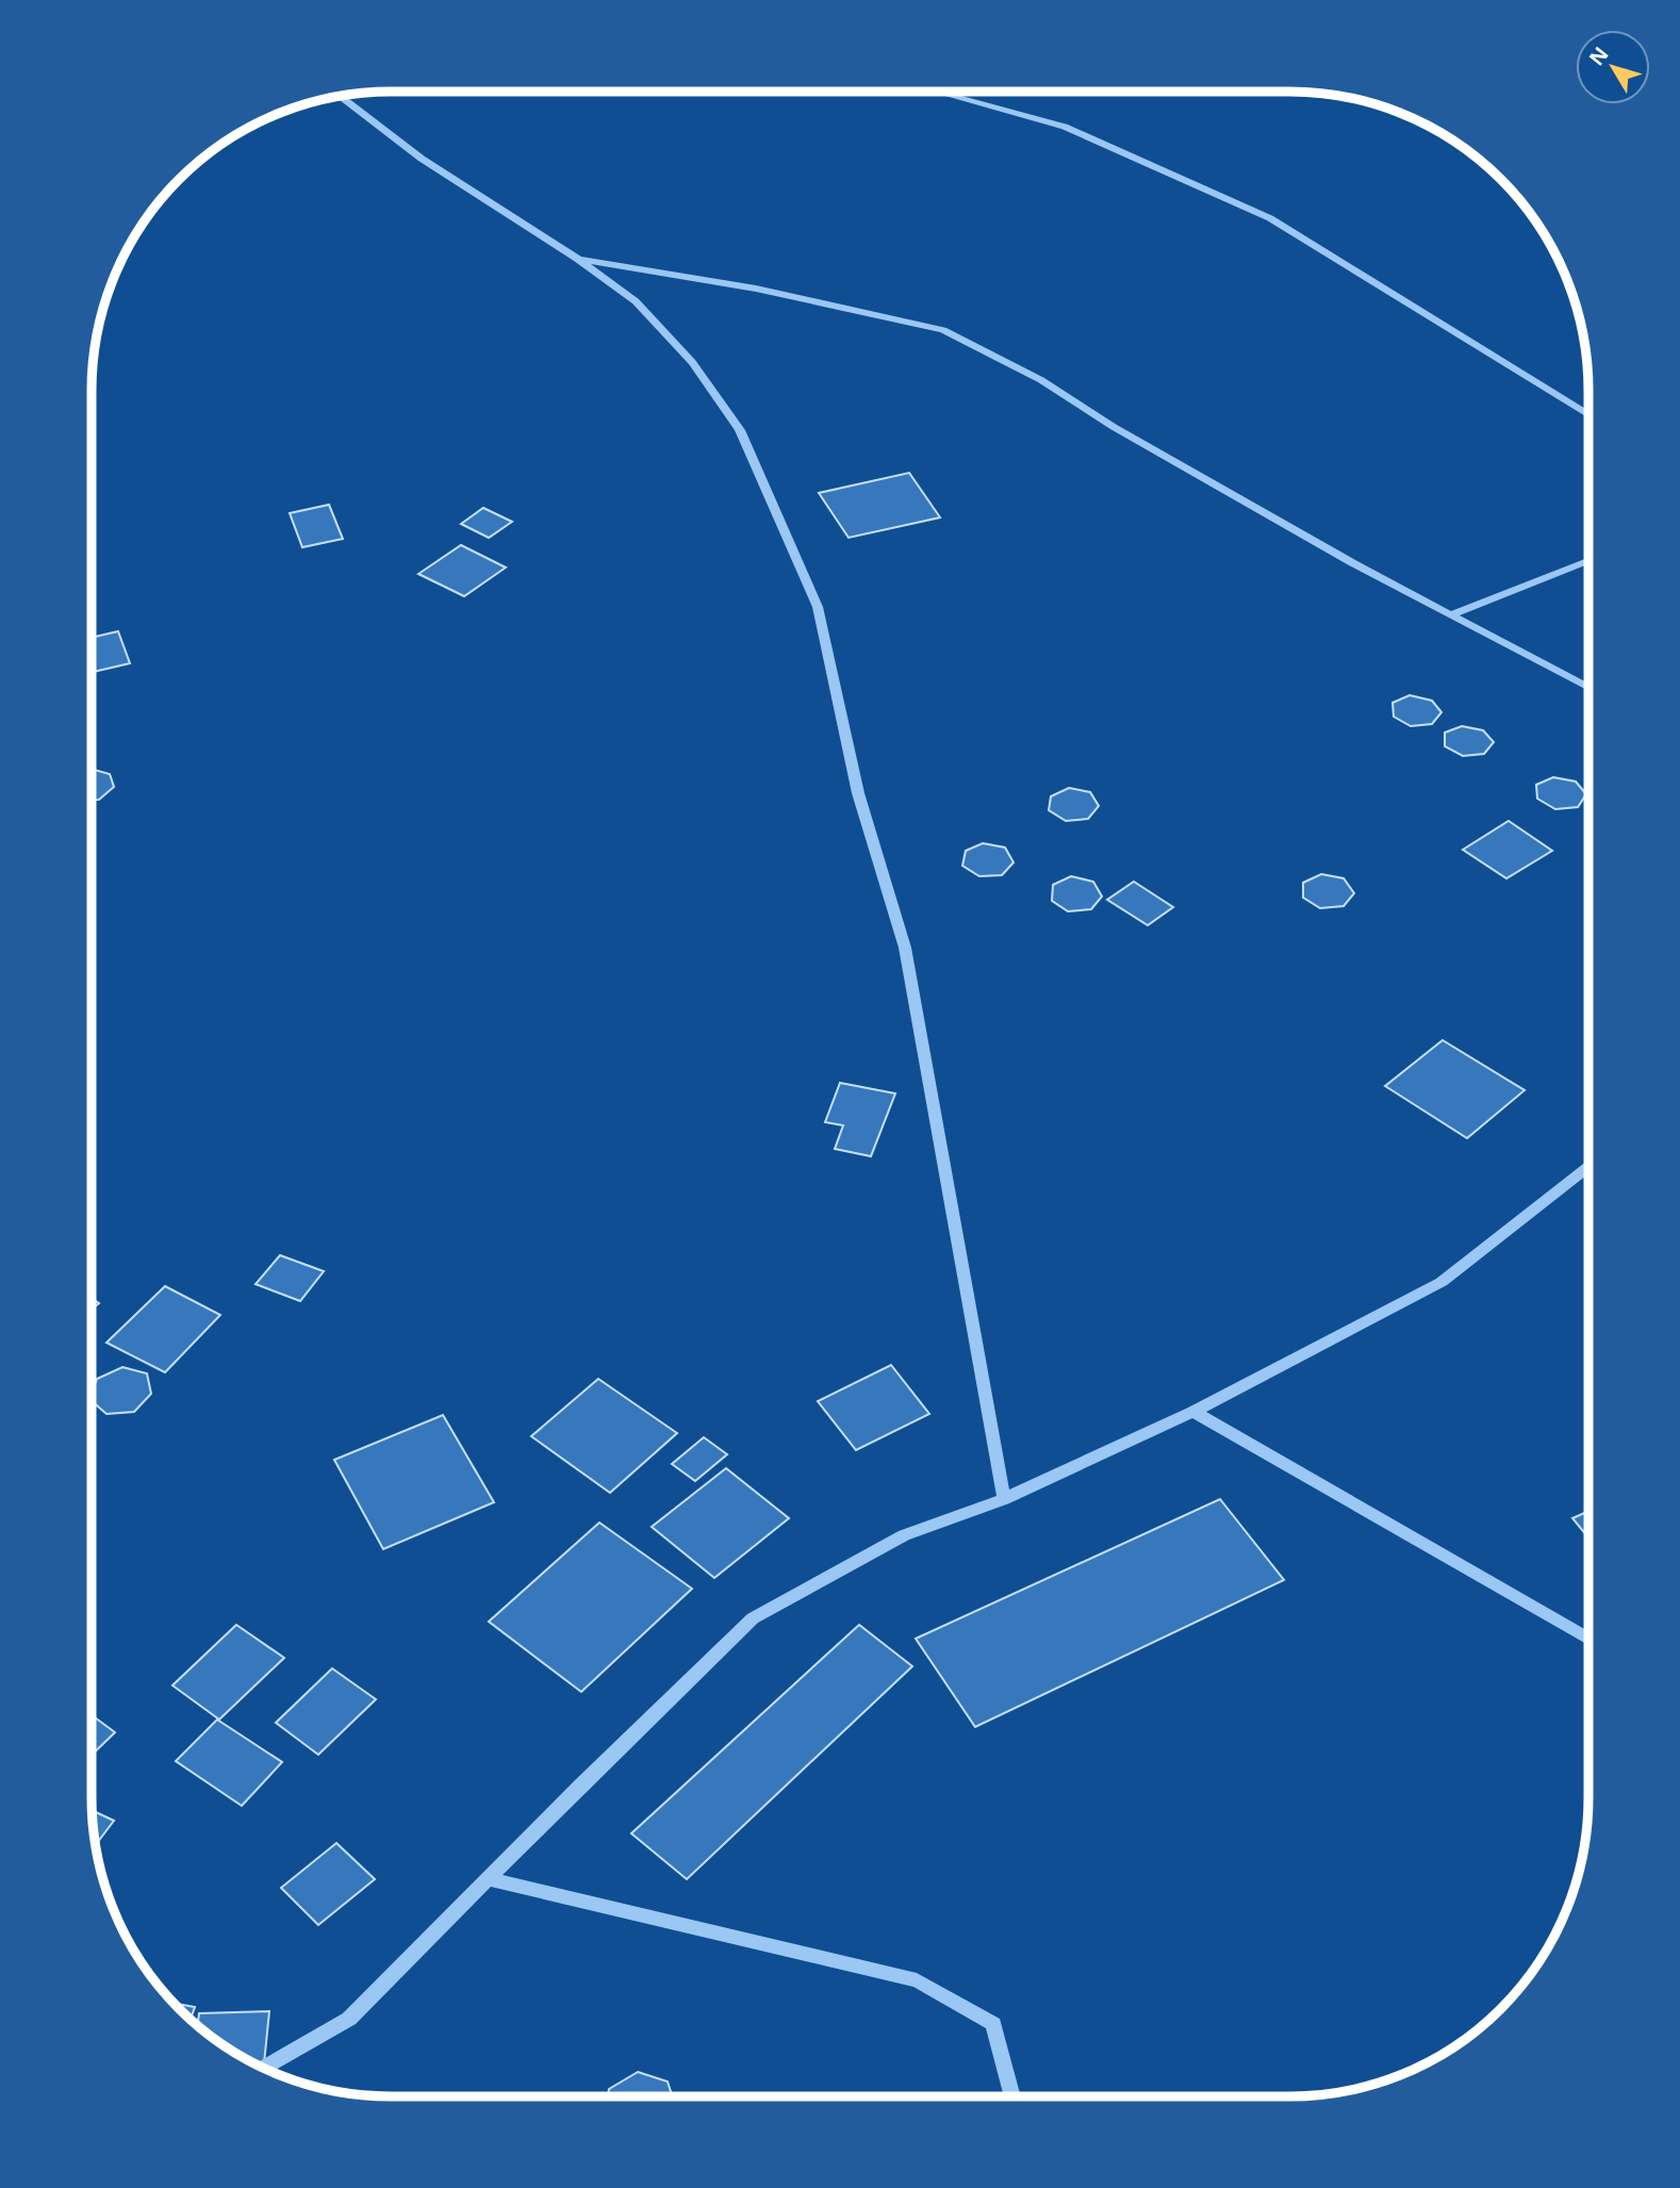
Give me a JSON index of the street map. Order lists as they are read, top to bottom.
{
  "north": "top left"
}
